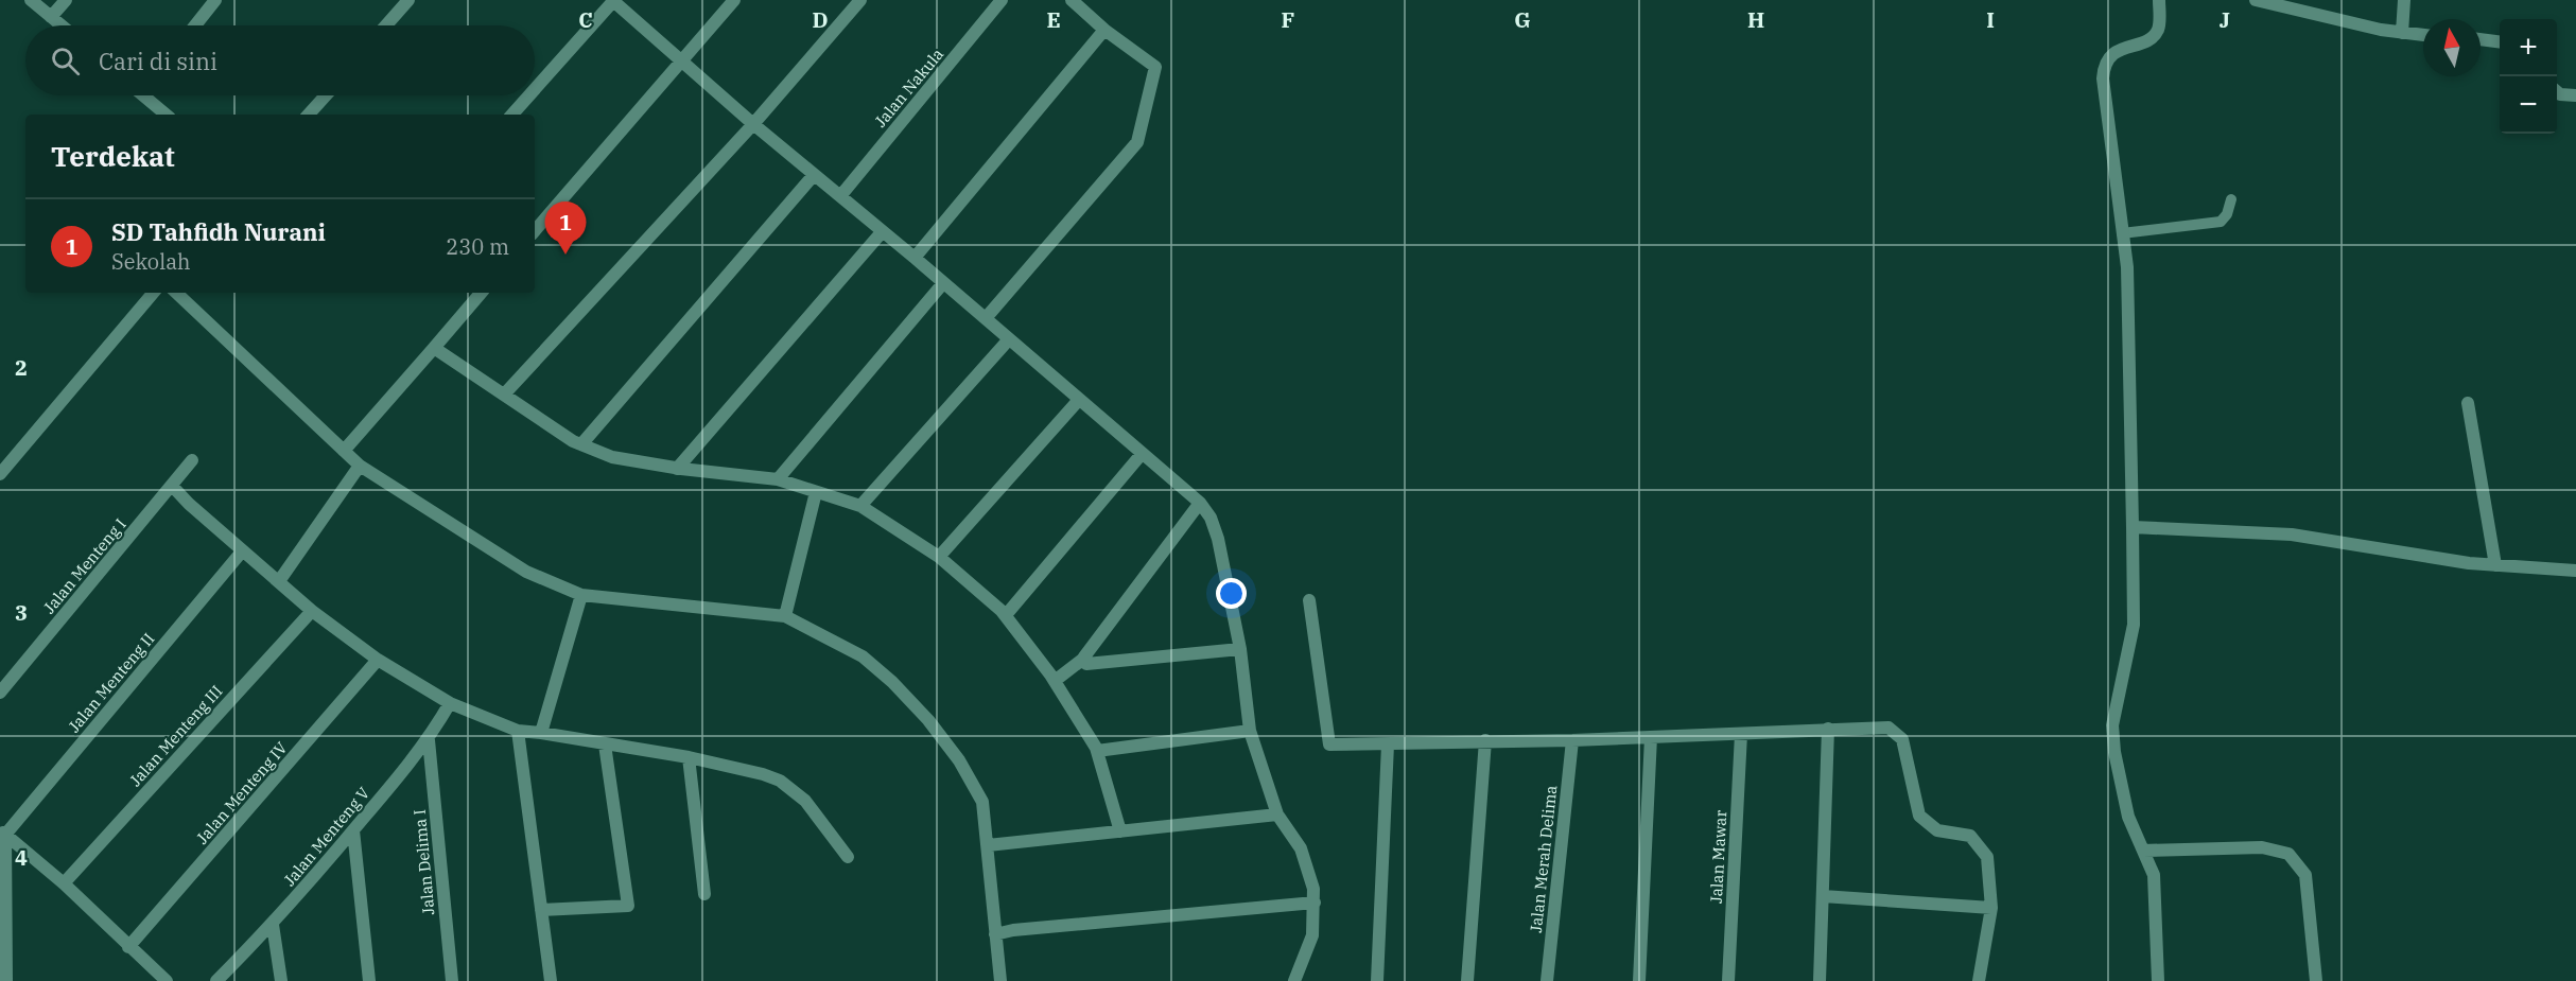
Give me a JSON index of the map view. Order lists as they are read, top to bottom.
{
  "streets": {
    "street": [
      "Jalan Nakula",
      "Jalan Menteng I",
      "Jalan Menteng II",
      "Jalan Menteng III",
      "Jalan Menteng IV",
      "Jalan Menteng V",
      "Jalan Mawar",
      "Jalan Merah Delima",
      "Jalan Delima I"
    ]
  },
  "crossings": [
    ["Jalan Menteng V", "Jalan Delima I"]
  ],
  "north": "top",
  "page": {
    "map_buttons": ["+", "−"],
    "search": "Cari di sini",
    "heading": "Terdekat",
    "list": [
      {
        "mark": "1",
        "name": "SD Tahfidh Nurani",
        "note": "Sekolah",
        "value": "230 m"
      }
    ],
    "pins": "1"
  },
  "grid": {
    "columns": [
      "C",
      "D",
      "E",
      "F",
      "G",
      "H",
      "I",
      "J"
    ],
    "rows": ["2", "3", "4"]
  }
}
